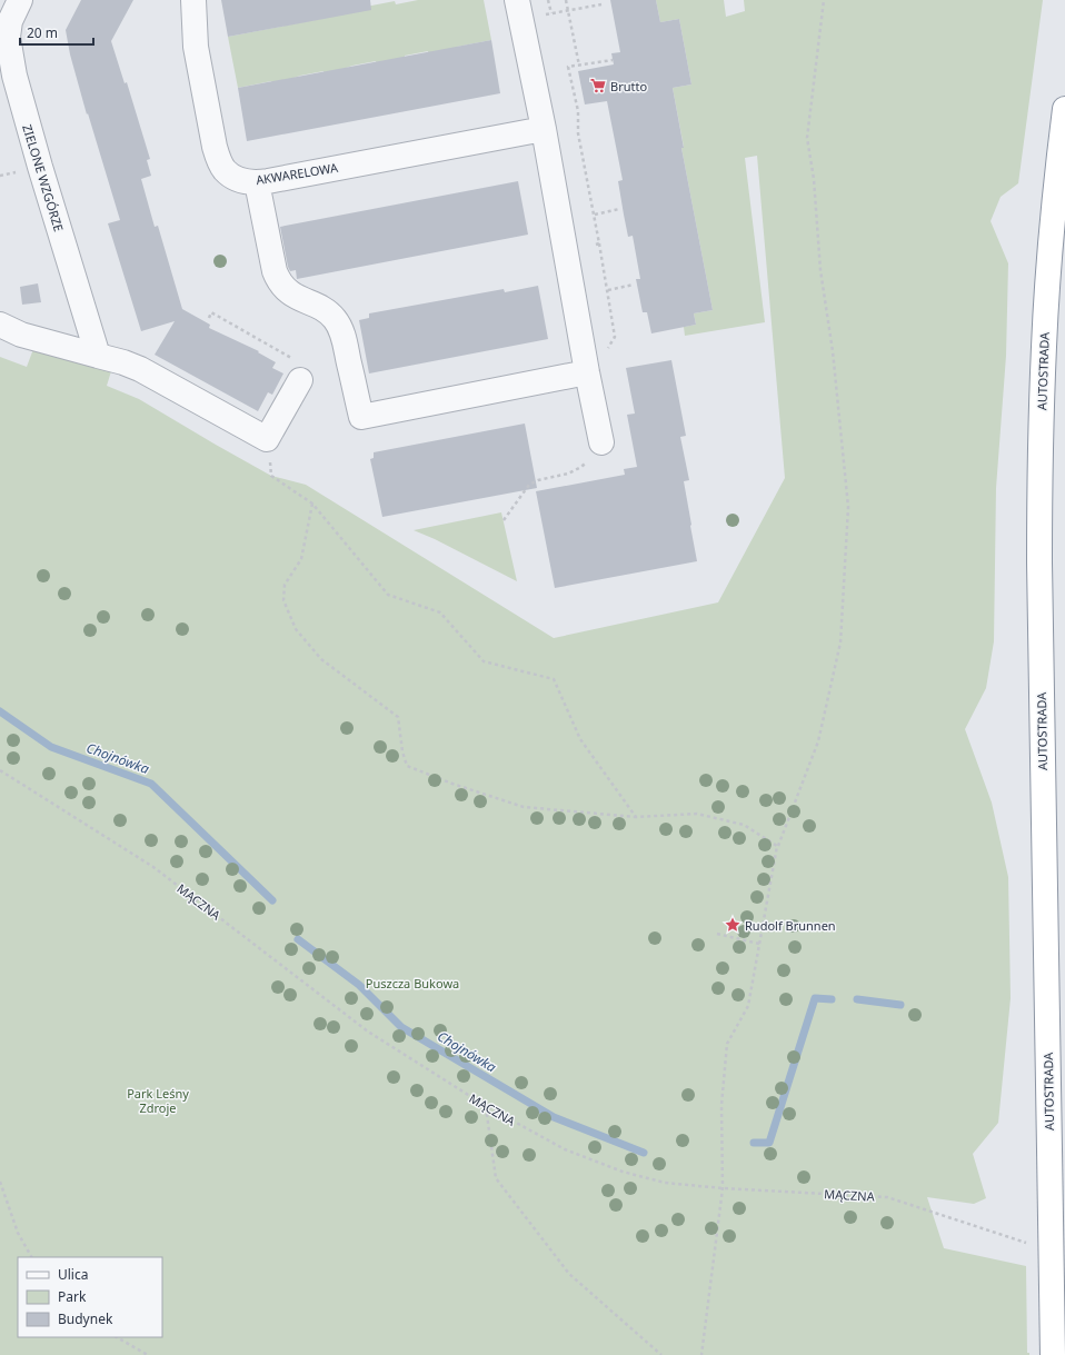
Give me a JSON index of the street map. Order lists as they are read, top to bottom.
{
  "streets": {
    "highway": ["AUTOSTRADA"],
    "street": ["AKWARELOWA", "ZIELONE WZGÓRZE"],
    "path": ["MĄCZNA"]
  },
  "water": ["Chojnówka"],
  "parks": ["Puszcza Bukowa", "Park Leśny Zdroje"],
  "places": {
    "supermarket": ["Brutto"],
    "place": ["Rudolf Brunnen"]
  },
  "legend": ["Ulica", "Park", "Budynek"],
  "scale_bar": "20 m"
}
